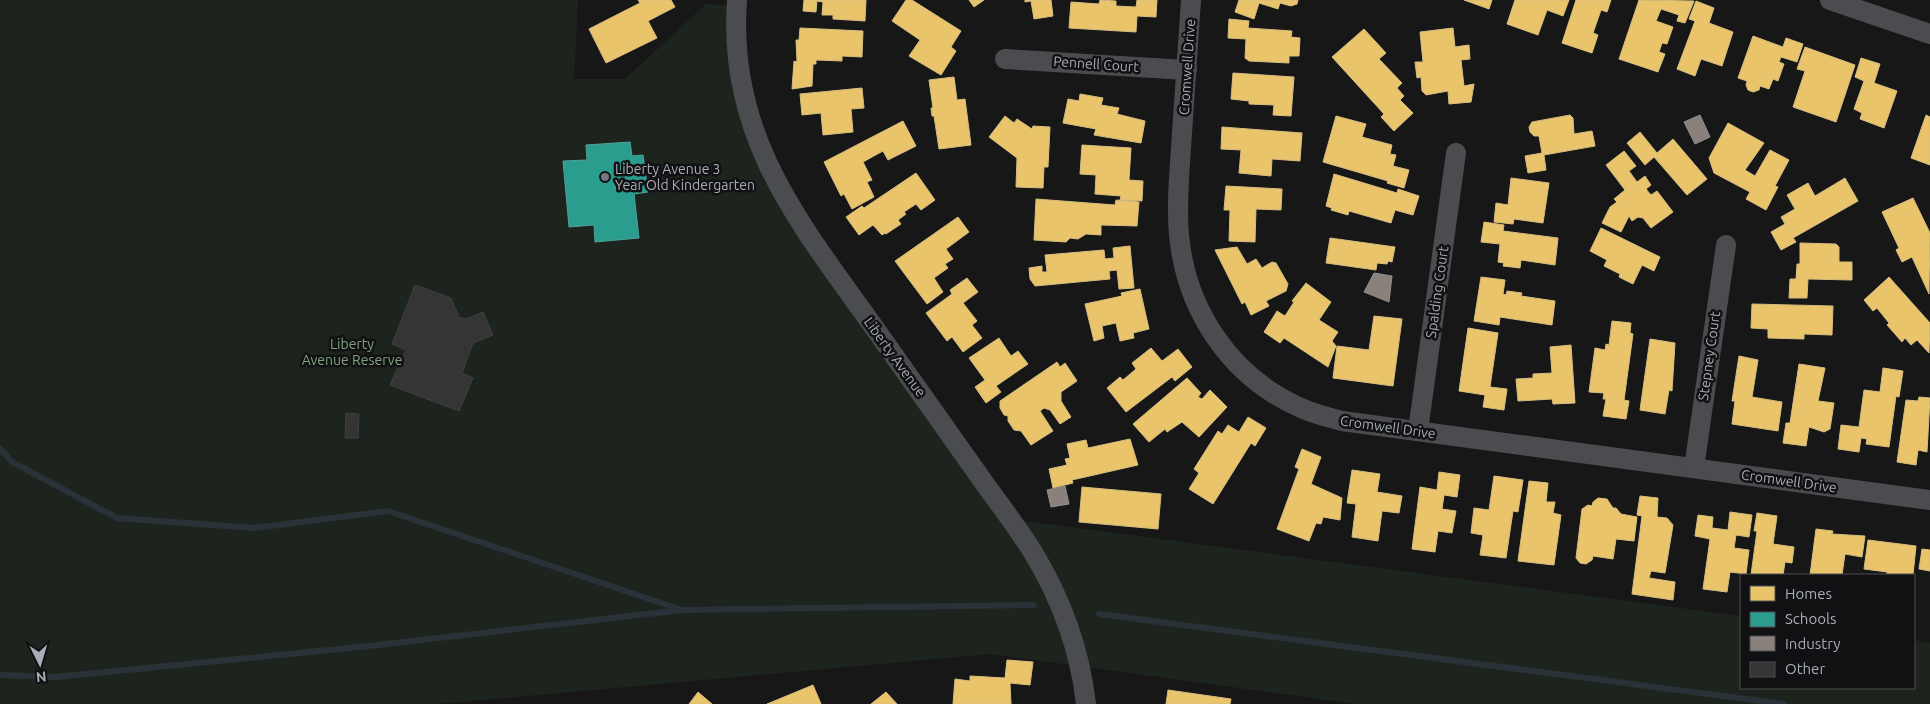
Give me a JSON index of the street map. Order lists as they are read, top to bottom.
{
  "streets": {
    "street": [
      "Pennell Court",
      "Cromwell Drive",
      "Spalding Court",
      "Stepney Court",
      "Liberty Avenue"
    ]
  },
  "crossings": [
    ["Pennell Court", "Cromwell Drive"],
    ["Cromwell Drive", "Spalding Court"],
    ["Cromwell Drive", "Stepney Court"]
  ],
  "parks": ["Liberty Avenue Reserve"],
  "places": ["Liberty Avenue 3 Year Old Kindergarten"],
  "legend": [
    "Homes",
    "Schools",
    "Industry",
    "Other"
  ],
  "north": "bottom"
}
